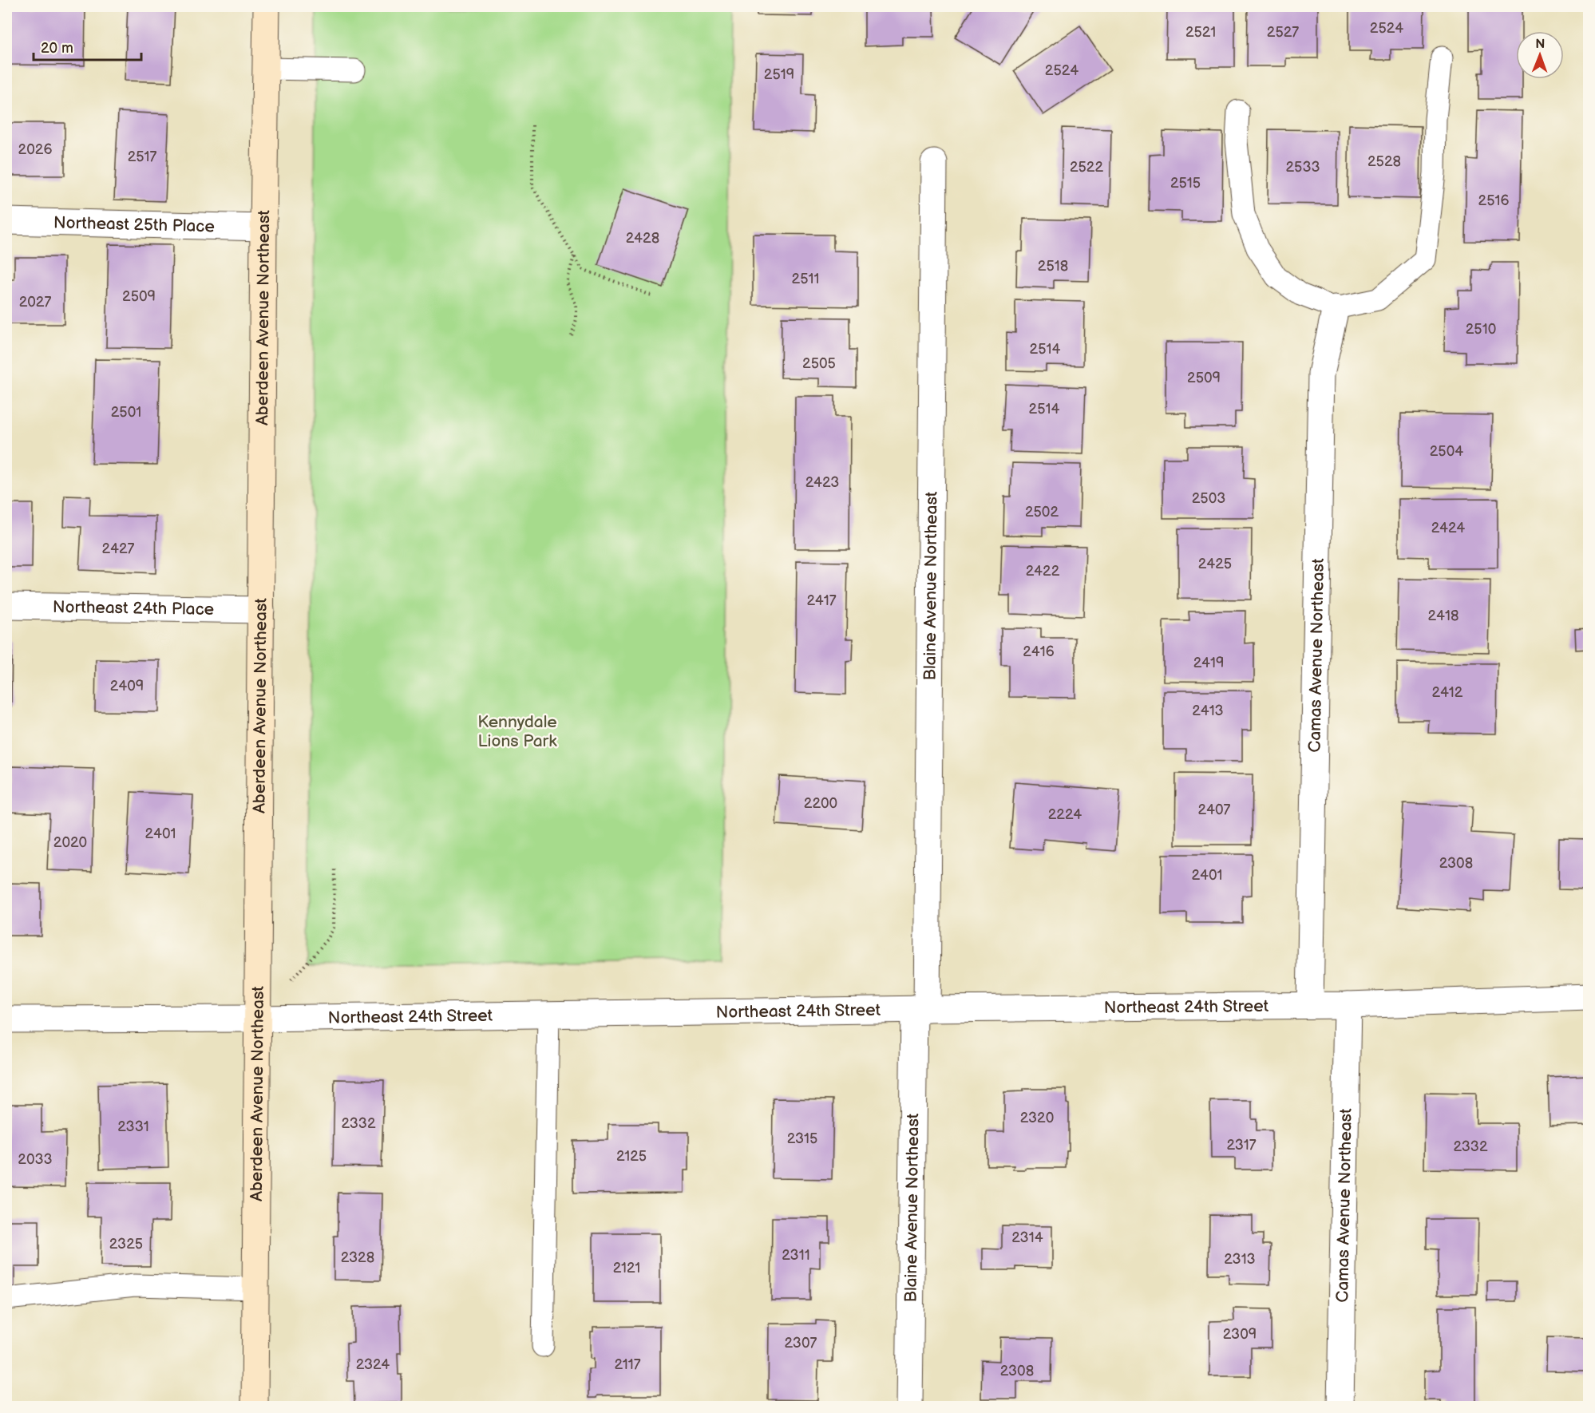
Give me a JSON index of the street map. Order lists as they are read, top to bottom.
{
  "streets": {
    "street": [
      "Northeast 25th Place",
      "Aberdeen Avenue Northeast",
      "Blaine Avenue Northeast",
      "Northeast 24th Place",
      "Camas Avenue Northeast",
      "Northeast 24th Street"
    ]
  },
  "crossings": [
    ["Northeast 25th Place", "Aberdeen Avenue Northeast"],
    ["Aberdeen Avenue Northeast", "Northeast 24th Place"],
    ["Aberdeen Avenue Northeast", "Northeast 24th Street"],
    ["Blaine Avenue Northeast", "Northeast 24th Street"],
    ["Camas Avenue Northeast", "Northeast 24th Street"]
  ],
  "parks": ["Kennydale Lions Park"],
  "house_numbers": [
    "2524",
    "2521",
    "2527",
    "2524",
    "2519",
    "2026",
    "2517",
    "2528",
    "2522",
    "2533",
    "2515",
    "2516",
    "2428",
    "2518",
    "2511",
    "2509",
    "2027",
    "2510",
    "2514",
    "2505",
    "2509",
    "2514",
    "2501",
    "2504",
    "2423",
    "2503",
    "2502",
    "2424",
    "2427",
    "2425",
    "2422",
    "2417",
    "2418",
    "2416",
    "2419",
    "2409",
    "2412",
    "2413",
    "2200",
    "2407",
    "2224",
    "2401",
    "2020",
    "2308",
    "2401",
    "2320",
    "2332",
    "2331",
    "2315",
    "2317",
    "2332",
    "2125",
    "2033",
    "2314",
    "2325",
    "2311",
    "2328",
    "2313",
    "2121",
    "2309",
    "2307",
    "2324",
    "2117",
    "2308"
  ],
  "scale_bar": "20 m",
  "north": "top"
}
